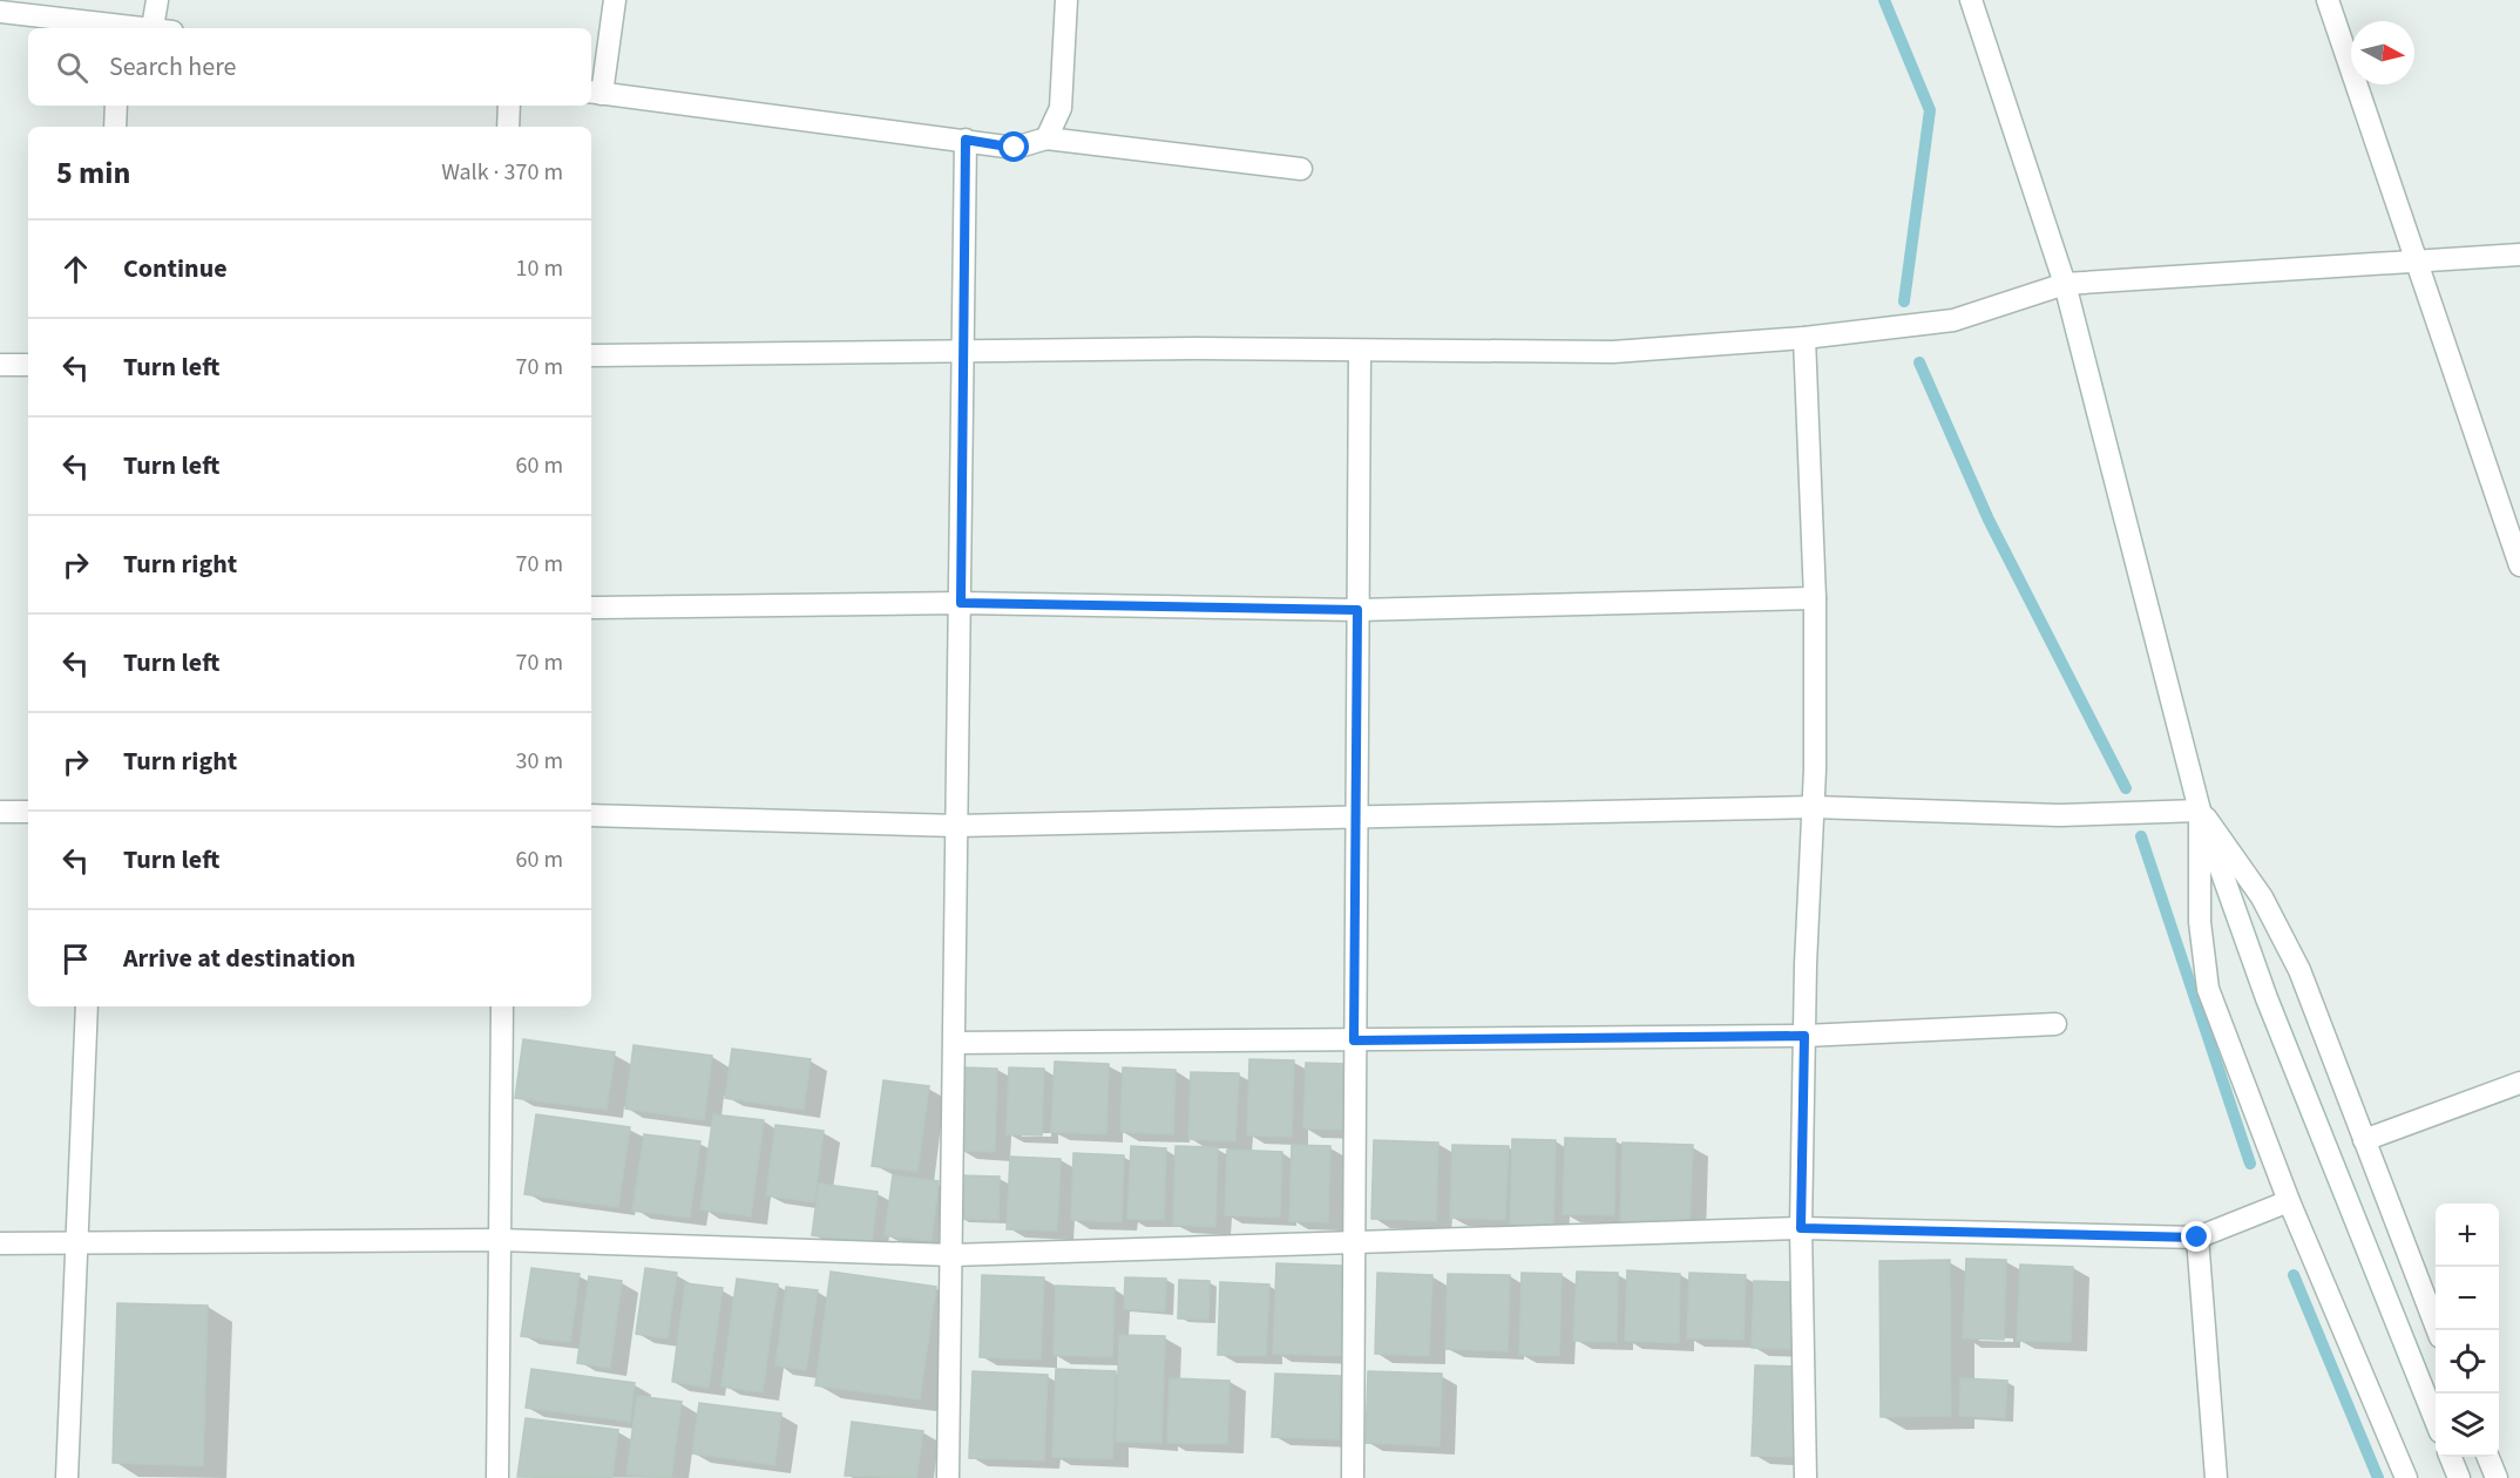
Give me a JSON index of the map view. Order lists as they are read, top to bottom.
{
  "north": "right",
  "page": {
    "search": "Search here",
    "heading": ["5 min", "Walk · 370 m"],
    "list": [
      ["Continue", "10 m"],
      ["Turn left", "70 m"],
      ["Turn left", "60 m"],
      ["Turn right", "70 m"],
      ["Turn left", "70 m"],
      ["Turn right", "30 m"],
      ["Turn left", "60 m"],
      "Arrive at destination"
    ],
    "map_buttons": ["+", "−"]
  }
}
